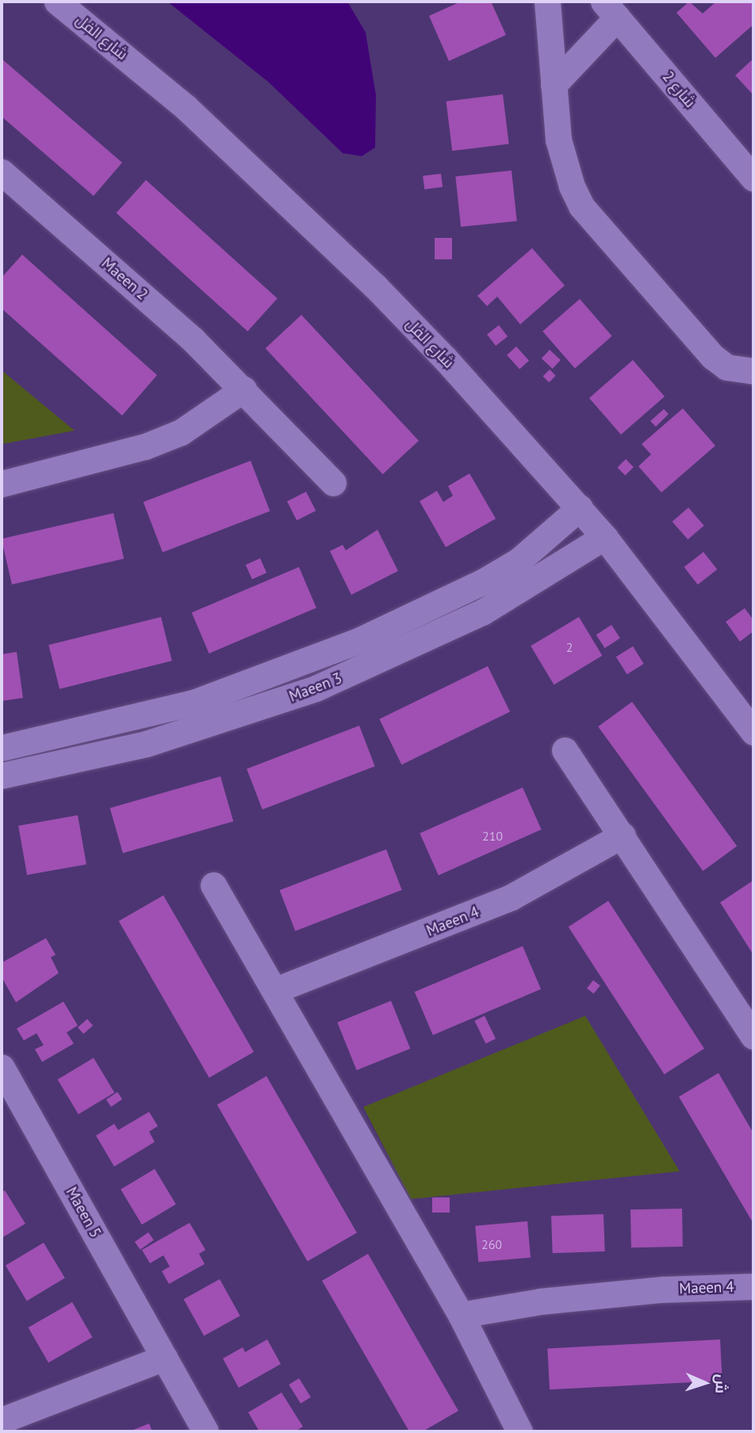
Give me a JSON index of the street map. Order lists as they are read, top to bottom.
{
  "streets": {
    "street": [
      "شارع الفل",
      "شارع 2",
      "Maeen 2",
      "Maeen 3",
      "Maeen 4",
      "Maeen 5"
    ]
  },
  "crossings": [
    ["شارع الفل", "Maeen 3"]
  ],
  "house_numbers": ["2", "210", "260"],
  "north": "right"
}
